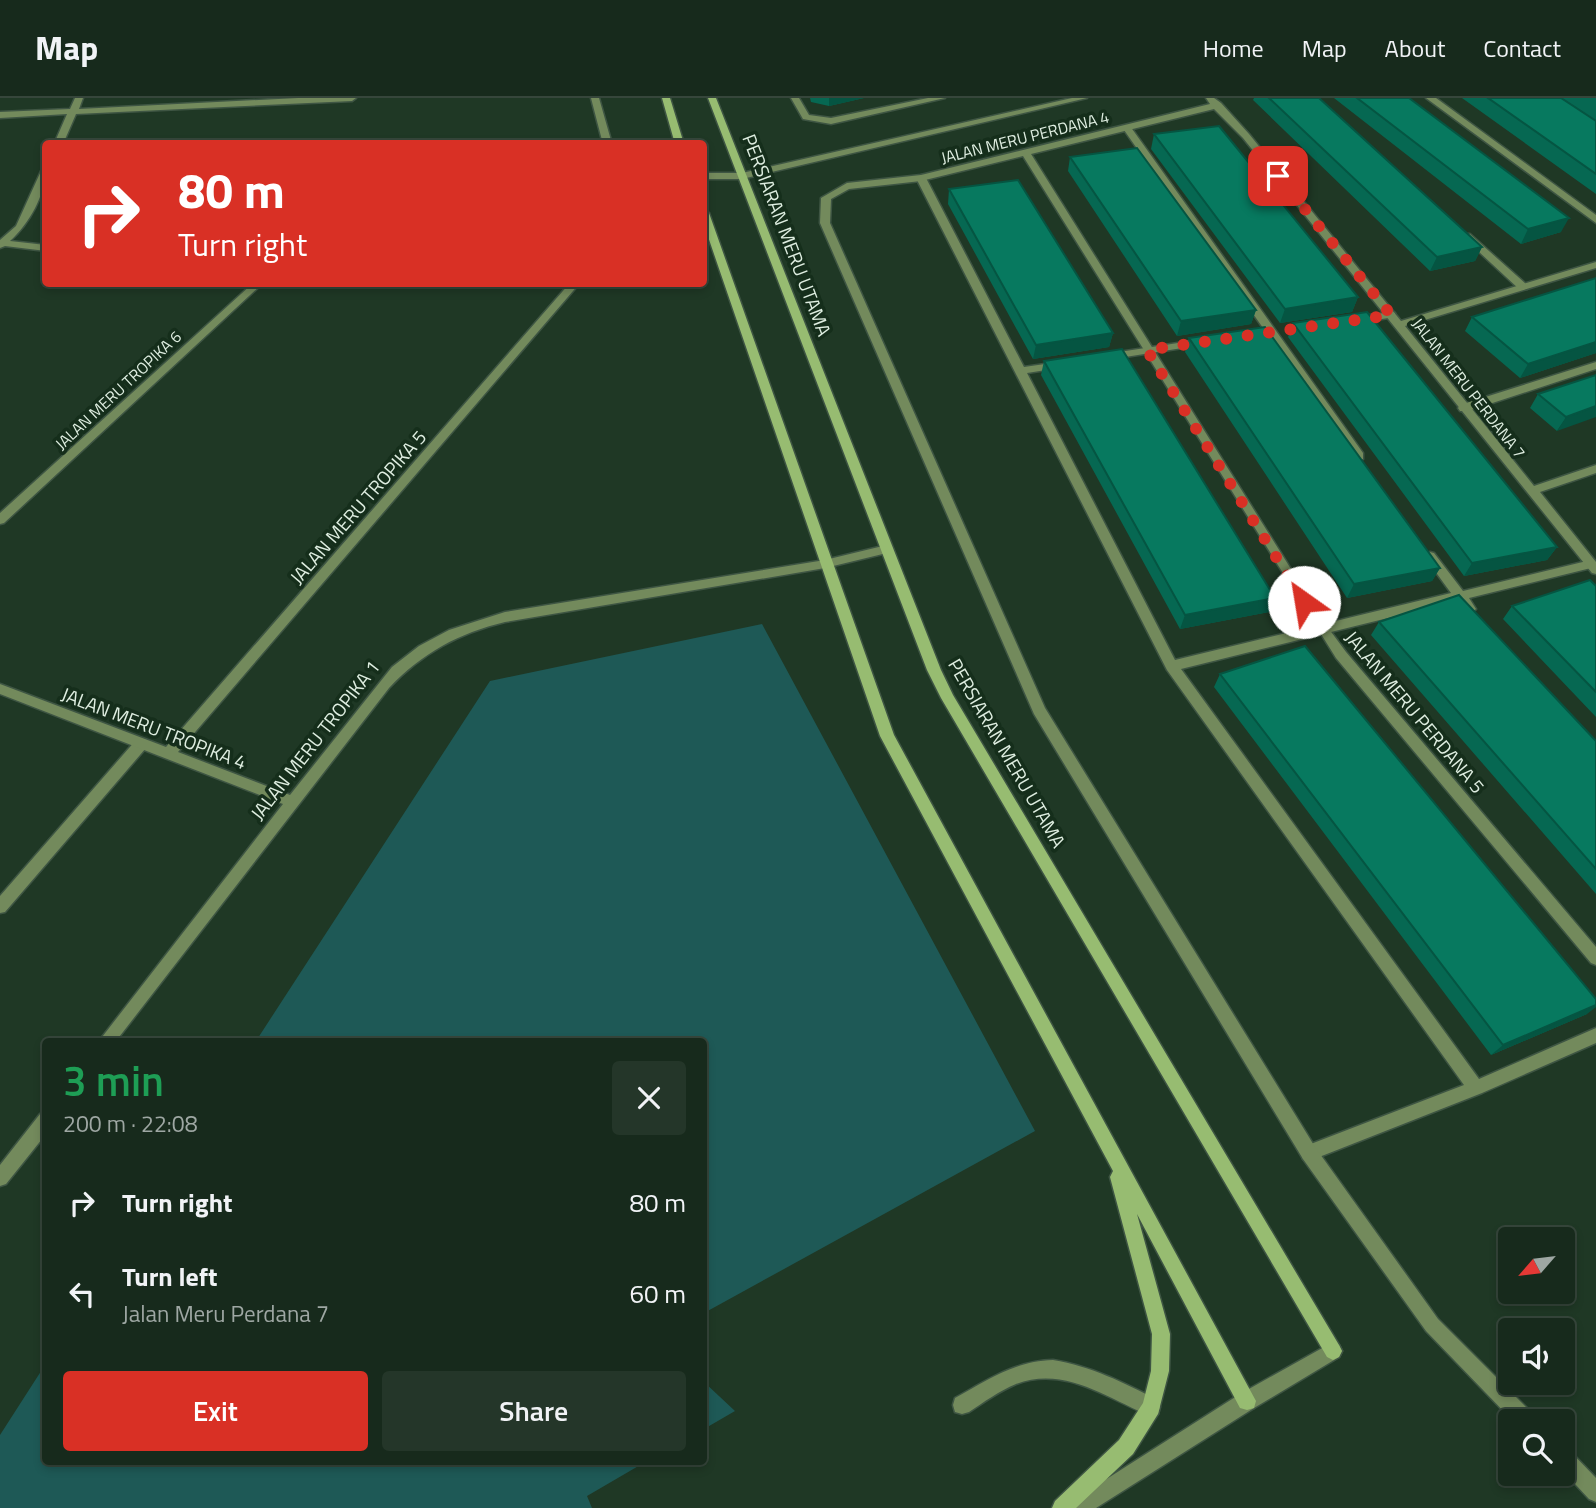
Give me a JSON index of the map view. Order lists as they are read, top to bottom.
{
  "streets": {
    "main road": ["PERSIARAN MERU UTAMA"],
    "street": [
      "JALAN MERU PERDANA 4",
      "JALAN MERU PERDANA 7",
      "JALAN MERU TROPIKA 6",
      "JALAN MERU TROPIKA 5",
      "JALAN MERU PERDANA 5",
      "JALAN MERU TROPIKA 4",
      "JALAN MERU TROPIKA 1"
    ]
  },
  "crossings": [
    ["JALAN MERU PERDANA 4", "JALAN MERU PERDANA 7"],
    ["JALAN MERU PERDANA 4", "JALAN MERU PERDANA 5"],
    ["PERSIARAN MERU UTAMA", "JALAN MERU TROPIKA 1"],
    ["JALAN MERU TROPIKA 5", "JALAN MERU TROPIKA 4"],
    ["JALAN MERU TROPIKA 4", "JALAN MERU TROPIKA 1"]
  ],
  "north": "bottom left",
  "page": {
    "header": "Map",
    "nav": [
      "Home",
      "Map",
      "About",
      "Contact"
    ],
    "turn": ["80 m", "Turn right"],
    "heading": ["3 min", "200 m · 22:08"],
    "list": [
      {
        "name": "Turn right",
        "value": "80 m"
      },
      {
        "name": "Turn left",
        "note": "Jalan Meru Perdana 7",
        "value": "60 m"
      }
    ],
    "buttons": ["Exit", "Share"]
  }
}
